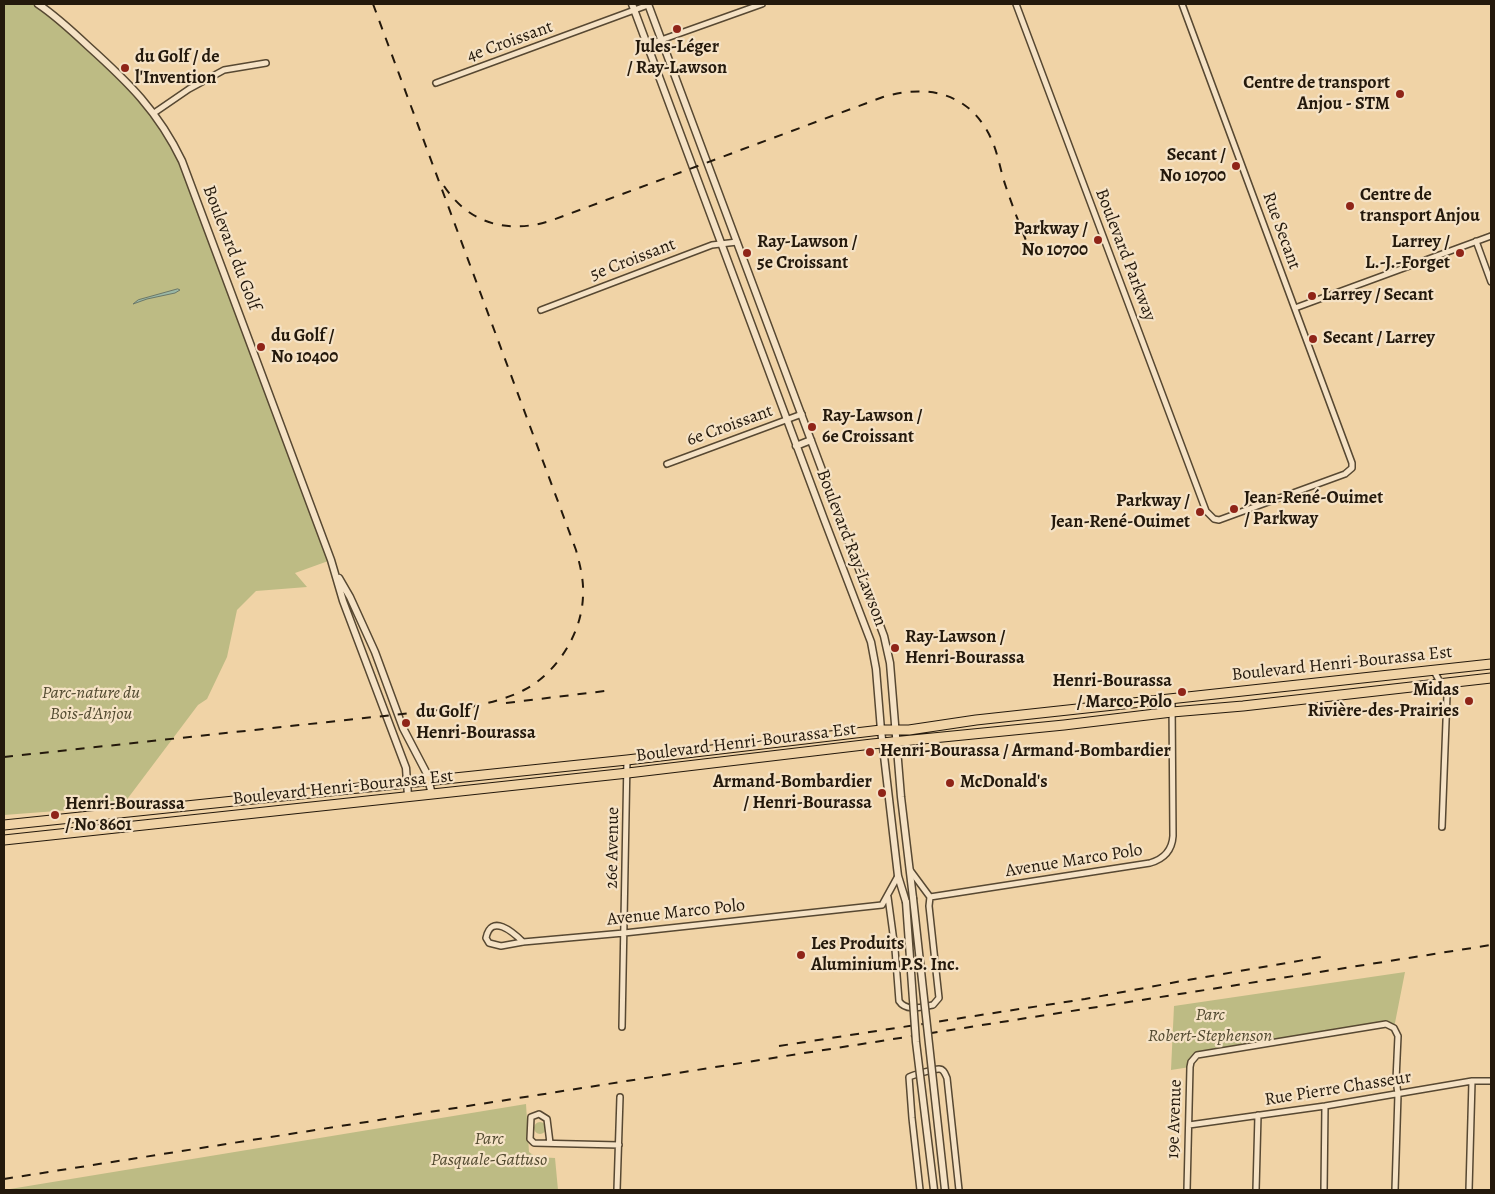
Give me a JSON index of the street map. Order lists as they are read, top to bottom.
{
  "streets": {
    "main road": ["Boulevard Henri-Bourassa Est"],
    "street": [
      "4e Croissant",
      "Rue Secant",
      "Boulevard du Golf",
      "Boulevard Parkway",
      "5e Croissant",
      "6e Croissant",
      "Boulevard Ray-Lawson",
      "26e Avenue",
      "Avenue Marco Polo",
      "Rue Pierre Chasseur",
      "19e Avenue"
    ]
  },
  "crossings": [
    ["4e Croissant", "Boulevard Ray-Lawson"],
    ["Rue Secant", "Boulevard Parkway"],
    ["Boulevard du Golf", "Boulevard Henri-Bourassa Est"],
    ["5e Croissant", "Boulevard Ray-Lawson"],
    ["6e Croissant", "Boulevard Ray-Lawson"],
    ["Boulevard Ray-Lawson", "Boulevard Henri-Bourassa Est"],
    ["Boulevard Henri-Bourassa Est", "26e Avenue"],
    ["Boulevard Henri-Bourassa Est", "Avenue Marco Polo"],
    ["26e Avenue", "Avenue Marco Polo"],
    ["Rue Pierre Chasseur", "19e Avenue"]
  ],
  "parks": ["Parc-nature du Bois-d'Anjou", "Parc Robert-Stephenson", "Parc Pasquale-Gattuso"],
  "places": [
    "Jules-Léger / Ray-Lawson",
    "du Golf / de l'Invention",
    "Centre de transport Anjou - STM",
    "Secant / No 10700",
    "Centre de transport Anjou",
    "Parkway / No 10700",
    "Ray-Lawson / 5e Croissant",
    "Larrey / L.-J.-Forget",
    "Larrey / Secant",
    "Secant / Larrey",
    "du Golf / No 10400",
    "Ray-Lawson / 6e Croissant",
    "Jean-René-Ouimet / Parkway",
    "Parkway / Jean-René-Ouimet",
    "Ray-Lawson / Henri-Bourassa",
    "Henri-Bourassa / Marco-Polo",
    "Midas Rivière-des-Prairies",
    "du Golf / Henri-Bourassa",
    "Henri-Bourassa / Armand-Bombardier",
    "McDonald's",
    "Armand-Bombardier / Henri-Bourassa",
    "Henri-Bourassa / No 8601",
    "Les Produits Aluminium P.S. Inc."
  ]
}
